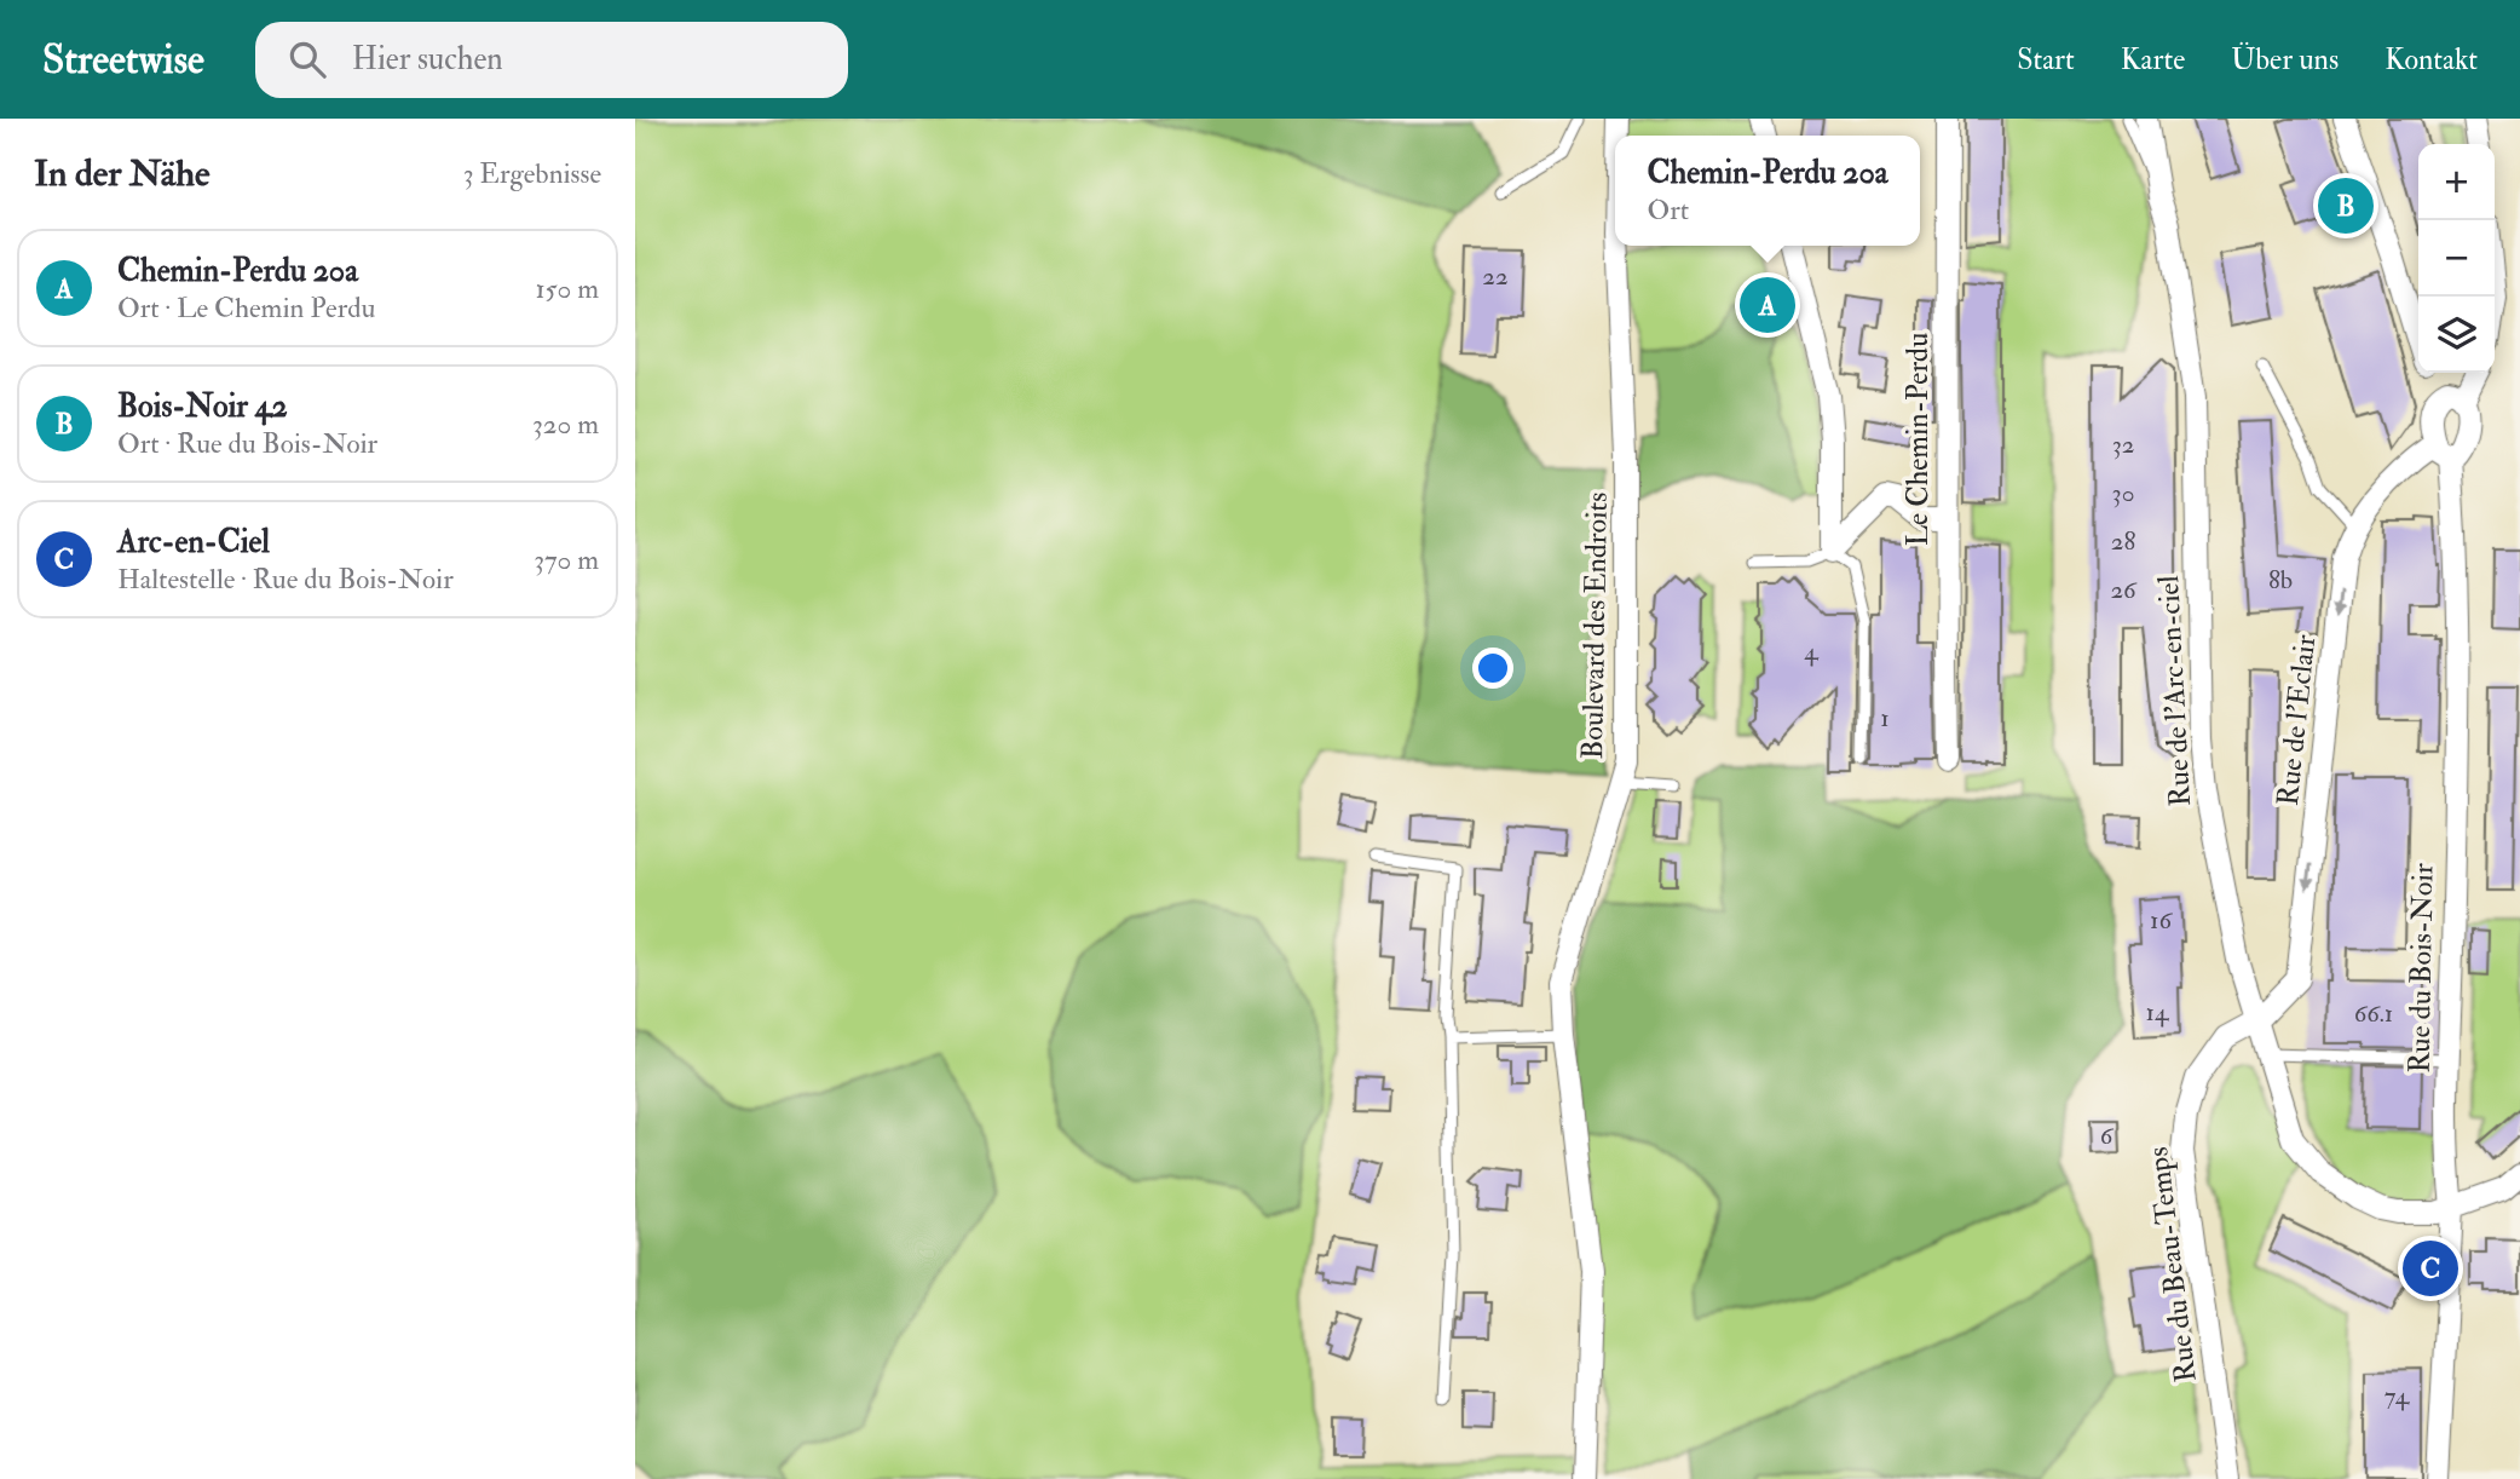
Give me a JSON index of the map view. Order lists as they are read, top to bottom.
{
  "streets": {
    "street": [
      "Le Chemin-Perdu",
      "Boulevard des Endroits",
      "Rue de l'Arc-en-ciel",
      "Rue de l'Eclair",
      "Rue du Bois-Noir",
      "Rue du Beau-Temps"
    ]
  },
  "crossings": [
    ["Rue de l'Arc-en-ciel", "Rue de l'Eclair"],
    ["Rue de l'Arc-en-ciel", "Rue du Bois-Noir"],
    ["Rue de l'Arc-en-ciel", "Rue du Beau-Temps"],
    ["Rue de l'Eclair", "Rue du Bois-Noir"],
    ["Rue de l'Eclair", "Rue du Beau-Temps"]
  ],
  "one_way": ["Rue de l'Eclair"],
  "house_numbers": [
    "22",
    "32",
    "30",
    "28",
    "8b",
    "26",
    "4",
    "1",
    "16",
    "14",
    "66.1",
    "6",
    "74"
  ],
  "page": {
    "header": "Streetwise",
    "search": "Hier suchen",
    "nav": [
      "Start",
      "Karte",
      "Über uns",
      "Kontakt"
    ],
    "heading": ["In der Nähe", "3 Ergebnisse"],
    "popup": ["Chemin-Perdu 20a", "Ort"],
    "map_buttons": ["+", "−"],
    "pins": ["B", "A", "C"],
    "list": [
      {
        "mark": "A",
        "name": "Chemin-Perdu 20a",
        "note": "Ort · Le Chemin Perdu",
        "value": "150 m"
      },
      {
        "mark": "B",
        "name": "Bois-Noir 42",
        "note": "Ort · Rue du Bois-Noir",
        "value": "320 m"
      },
      {
        "mark": "C",
        "name": "Arc-en-Ciel",
        "note": "Haltestelle · Rue du Bois-Noir",
        "value": "370 m"
      }
    ]
  }
}
